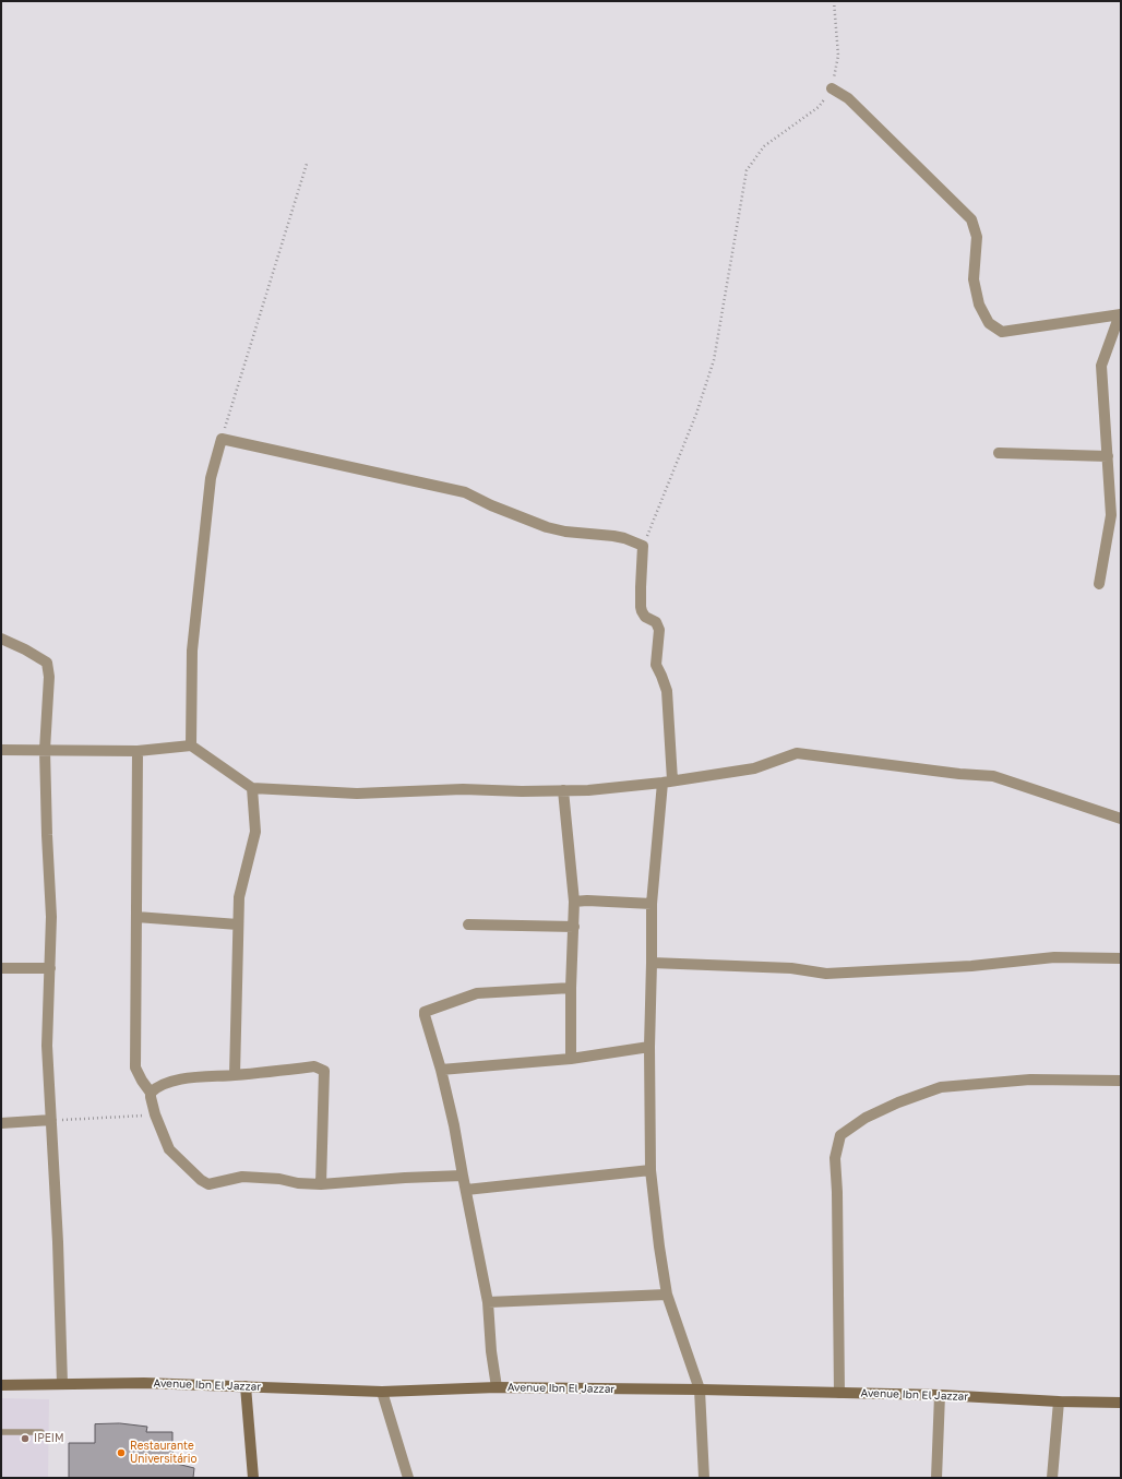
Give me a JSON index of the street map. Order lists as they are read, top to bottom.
{
  "streets": {
    "main road": ["Avenue Ibn El Jazzar"]
  },
  "places": ["IPEIM", "Restaurante Universitário"]
}
